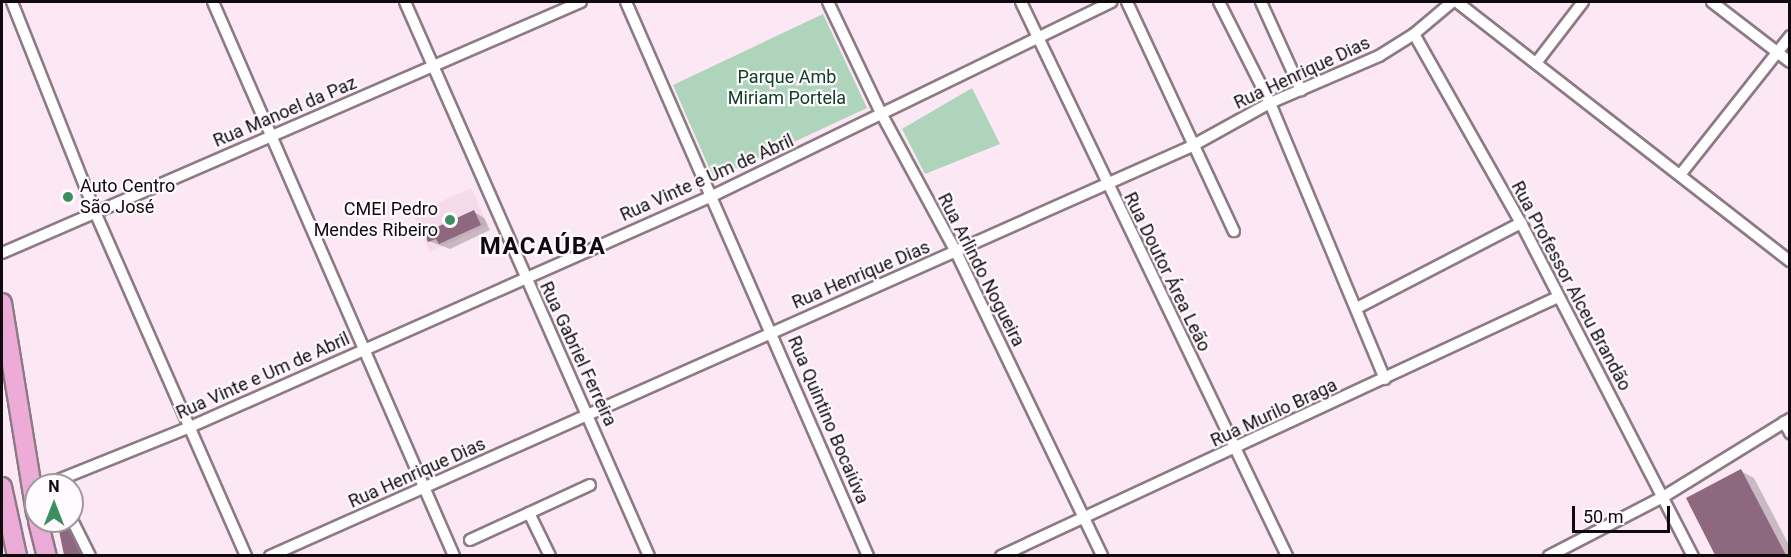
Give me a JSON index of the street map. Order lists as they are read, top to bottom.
{
  "streets": {
    "street": [
      "Rua Henrique Dias",
      "Rua Manoel da Paz",
      "Rua Vinte e Um de Abril",
      "Rua Arlindo Nogueira",
      "Rua Doutor Área Leão",
      "Rua Professor Alceu Brandão",
      "Rua Gabriel Ferreira",
      "Rua Murilo Braga",
      "Rua Quintino Bocaiúva"
    ]
  },
  "crossings": [
    ["Rua Henrique Dias", "Rua Arlindo Nogueira"],
    ["Rua Henrique Dias", "Rua Doutor Área Leão"],
    ["Rua Henrique Dias", "Rua Professor Alceu Brandão"],
    ["Rua Henrique Dias", "Rua Gabriel Ferreira"],
    ["Rua Henrique Dias", "Rua Quintino Bocaiúva"],
    ["Rua Manoel da Paz", "Rua Gabriel Ferreira"],
    ["Rua Vinte e Um de Abril", "Rua Arlindo Nogueira"],
    ["Rua Vinte e Um de Abril", "Rua Doutor Área Leão"],
    ["Rua Vinte e Um de Abril", "Rua Gabriel Ferreira"],
    ["Rua Vinte e Um de Abril", "Rua Quintino Bocaiúva"],
    ["Rua Arlindo Nogueira", "Rua Murilo Braga"],
    ["Rua Doutor Área Leão", "Rua Murilo Braga"],
    ["Rua Professor Alceu Brandão", "Rua Murilo Braga"]
  ],
  "districts": ["MACAÚBA"],
  "parks": ["Parque Amb Miriam Portela"],
  "places": ["Auto Centro São José", "CMEI Pedro Mendes Ribeiro"],
  "scale_bar": "50 m",
  "north": "top"
}
